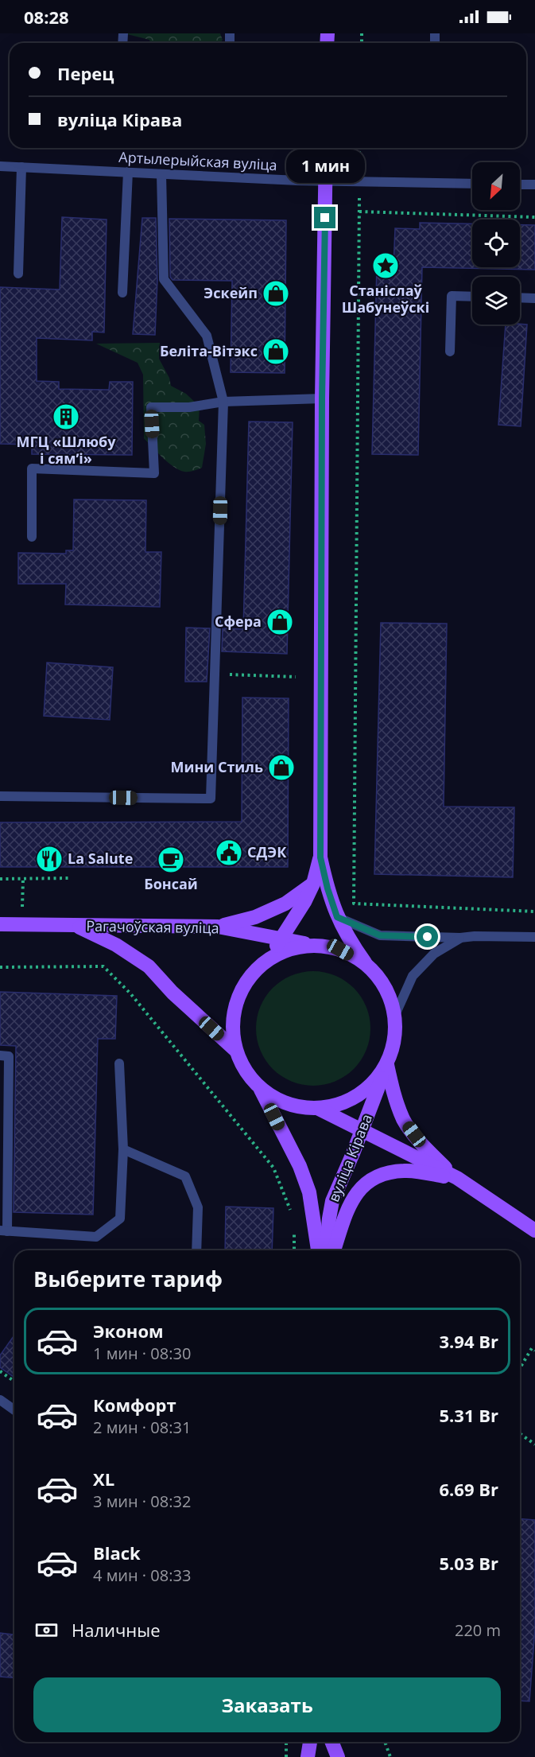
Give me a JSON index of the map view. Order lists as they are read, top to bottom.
{
  "streets": {
    "main road": ["Рагачоўская вуліца", "вуліца Кірава"],
    "street": ["Артылерыйская вуліца"]
  },
  "crossings": [
    ["Рагачоўская вуліца", "вуліца Кірава"]
  ],
  "places": {
    "place": ["Станіслаў Шабунеўскі"],
    "shop": [
      "Эскейп",
      "Беліта-Вітэкс",
      "Сфера",
      "Мини Стиль"
    ],
    "building": ["МГЦ «Шлюбу і сямʼі»"],
    "public building": ["СДЭК"],
    "restaurant": ["La Salute"],
    "cafe": ["Бонсай"]
  },
  "north": "bottom left",
  "page": {
    "status": "08:28",
    "banner": ["Перец", "вуліца Кірава"],
    "bubble": "1 мин",
    "heading": "Выберите тариф",
    "list": [
      {
        "name": "Эконом",
        "note": "1 мин · 08:30",
        "value": "3.94 Br"
      },
      {
        "name": "Комфорт",
        "note": "2 мин · 08:31",
        "value": "5.31 Br"
      },
      {
        "name": "XL",
        "note": "3 мин · 08:32",
        "value": "6.69 Br"
      },
      {
        "name": "Black",
        "note": "4 мин · 08:33",
        "value": "5.03 Br"
      }
    ],
    "pay": ["Наличные", "220 m"],
    "buttons": "Заказать"
  }
}
